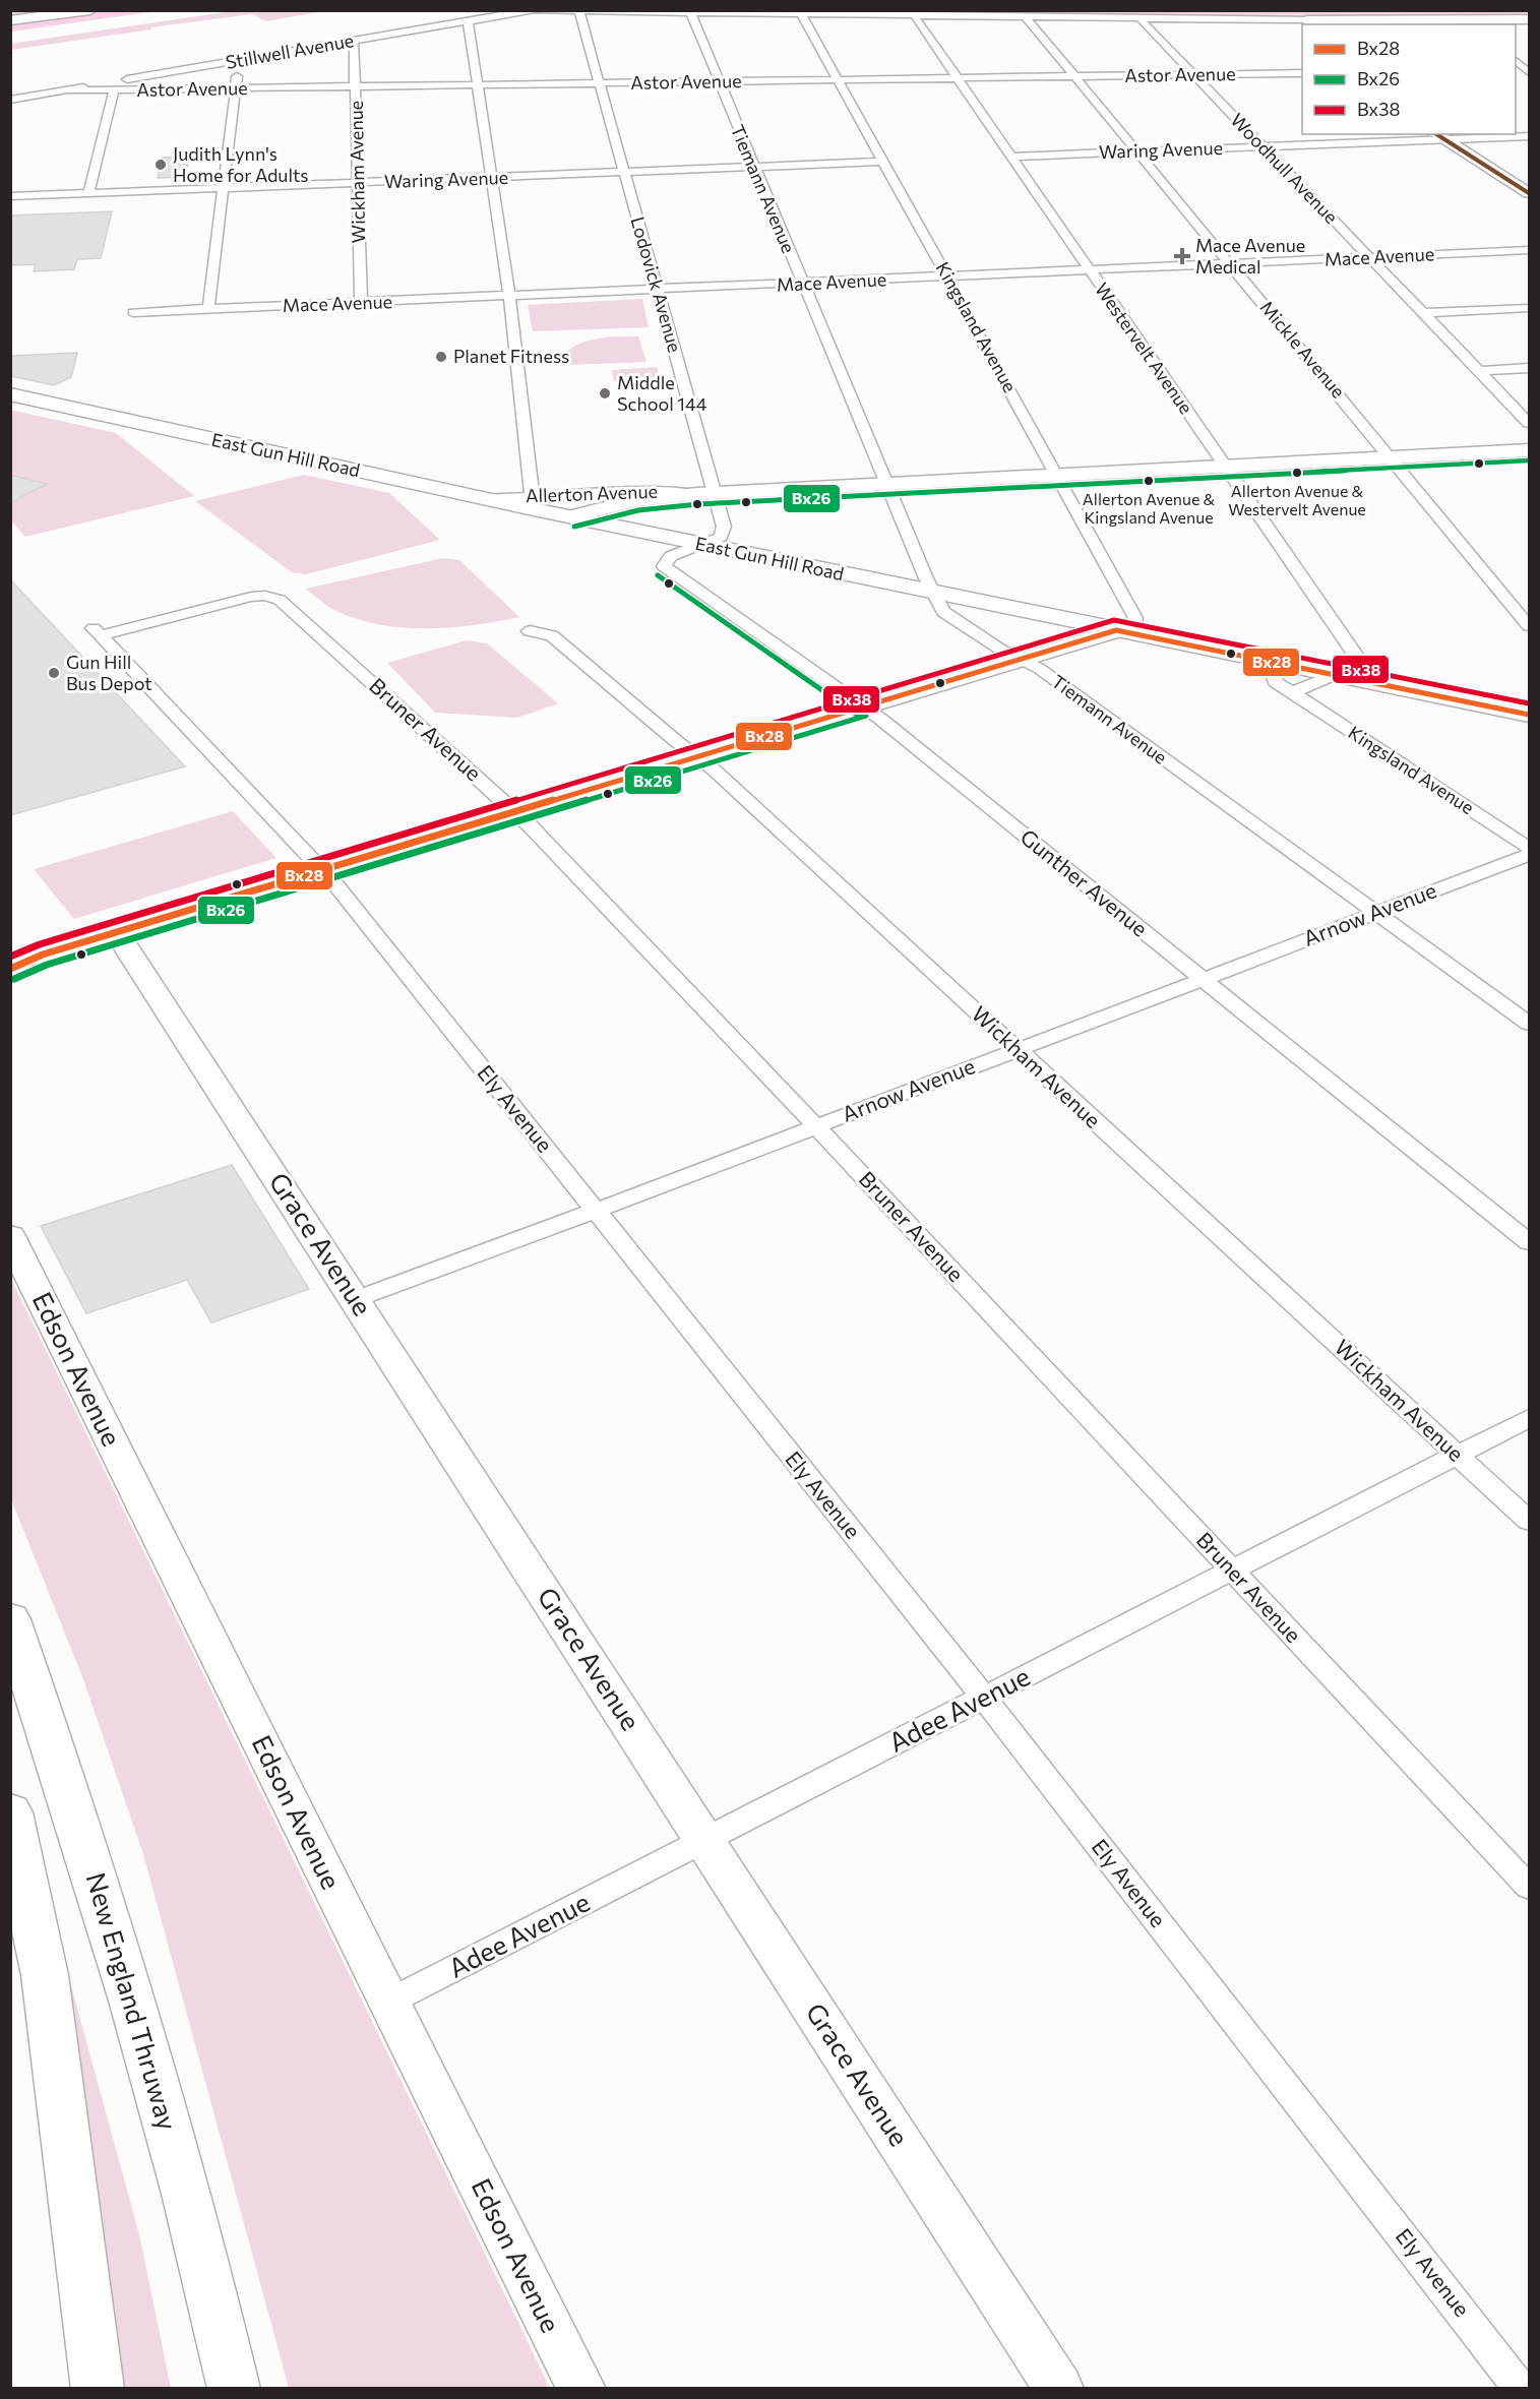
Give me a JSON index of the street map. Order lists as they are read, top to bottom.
{
  "streets": {
    "main road": [
      "East Gun Hill Road",
      "Allerton Avenue",
      "Grace Avenue",
      "Edson Avenue",
      "New England Thruway"
    ],
    "street": [
      "Stillwell Avenue",
      "Astor Avenue",
      "Waring Avenue",
      "Woodhull Avenue",
      "Wickham Avenue",
      "Tiemann Avenue",
      "Mace Avenue",
      "Lodovick Avenue",
      "Kingsland Avenue",
      "Westervelt Avenue",
      "Mickle Avenue",
      "Bruner Avenue",
      "Gunther Avenue",
      "Arnow Avenue",
      "Ely Avenue",
      "Adee Avenue"
    ]
  },
  "crossings": [
    ["Stillwell Avenue", "Astor Avenue"],
    ["Stillwell Avenue", "Wickham Avenue"],
    ["Astor Avenue", "Woodhull Avenue"],
    ["Astor Avenue", "Wickham Avenue"],
    ["Astor Avenue", "Tiemann Avenue"],
    ["Astor Avenue", "Lodovick Avenue"],
    ["Astor Avenue", "Kingsland Avenue"],
    ["Astor Avenue", "Westervelt Avenue"],
    ["Astor Avenue", "Mickle Avenue"],
    ["Waring Avenue", "Woodhull Avenue"],
    ["Waring Avenue", "Wickham Avenue"],
    ["Waring Avenue", "Tiemann Avenue"],
    ["Waring Avenue", "Lodovick Avenue"],
    ["Waring Avenue", "Kingsland Avenue"],
    ["Waring Avenue", "Westervelt Avenue"],
    ["Waring Avenue", "Mickle Avenue"],
    ["Woodhull Avenue", "Mace Avenue"],
    ["Wickham Avenue", "Mace Avenue"],
    ["Wickham Avenue", "Arnow Avenue"],
    ["Wickham Avenue", "Adee Avenue"],
    ["Tiemann Avenue", "Mace Avenue"],
    ["Tiemann Avenue", "East Gun Hill Road"],
    ["Tiemann Avenue", "Allerton Avenue"],
    ["Tiemann Avenue", "Arnow Avenue"],
    ["Mace Avenue", "Lodovick Avenue"],
    ["Mace Avenue", "Kingsland Avenue"],
    ["Mace Avenue", "Westervelt Avenue"],
    ["Mace Avenue", "Mickle Avenue"],
    ["Lodovick Avenue", "East Gun Hill Road"],
    ["Lodovick Avenue", "Allerton Avenue"],
    ["Lodovick Avenue", "Gunther Avenue"],
    ["Kingsland Avenue", "East Gun Hill Road"],
    ["Kingsland Avenue", "Allerton Avenue"],
    ["Westervelt Avenue", "East Gun Hill Road"],
    ["Westervelt Avenue", "Allerton Avenue"],
    ["Mickle Avenue", "Allerton Avenue"],
    ["East Gun Hill Road", "Allerton Avenue"],
    ["East Gun Hill Road", "Gunther Avenue"],
    ["Bruner Avenue", "Arnow Avenue"],
    ["Bruner Avenue", "Ely Avenue"],
    ["Bruner Avenue", "Adee Avenue"],
    ["Gunther Avenue", "Arnow Avenue"],
    ["Arnow Avenue", "Ely Avenue"],
    ["Arnow Avenue", "Grace Avenue"],
    ["Ely Avenue", "Adee Avenue"],
    ["Grace Avenue", "Adee Avenue"],
    ["Edson Avenue", "Adee Avenue"]
  ],
  "places": {
    "other": [
      "Judith Lynn's Home for Adults",
      "Planet Fitness",
      "Middle School 144",
      "Allerton Avenue & Westervelt Avenue",
      "Allerton Avenue & Kingsland Avenue",
      "Gun Hill Bus Depot"
    ],
    "health": ["Mace Avenue Medical"]
  },
  "lines": ["transit line Bx26", "transit line Bx38", "transit line Bx28"],
  "legend": ["Bx28", "Bx26", "Bx38"]
}
